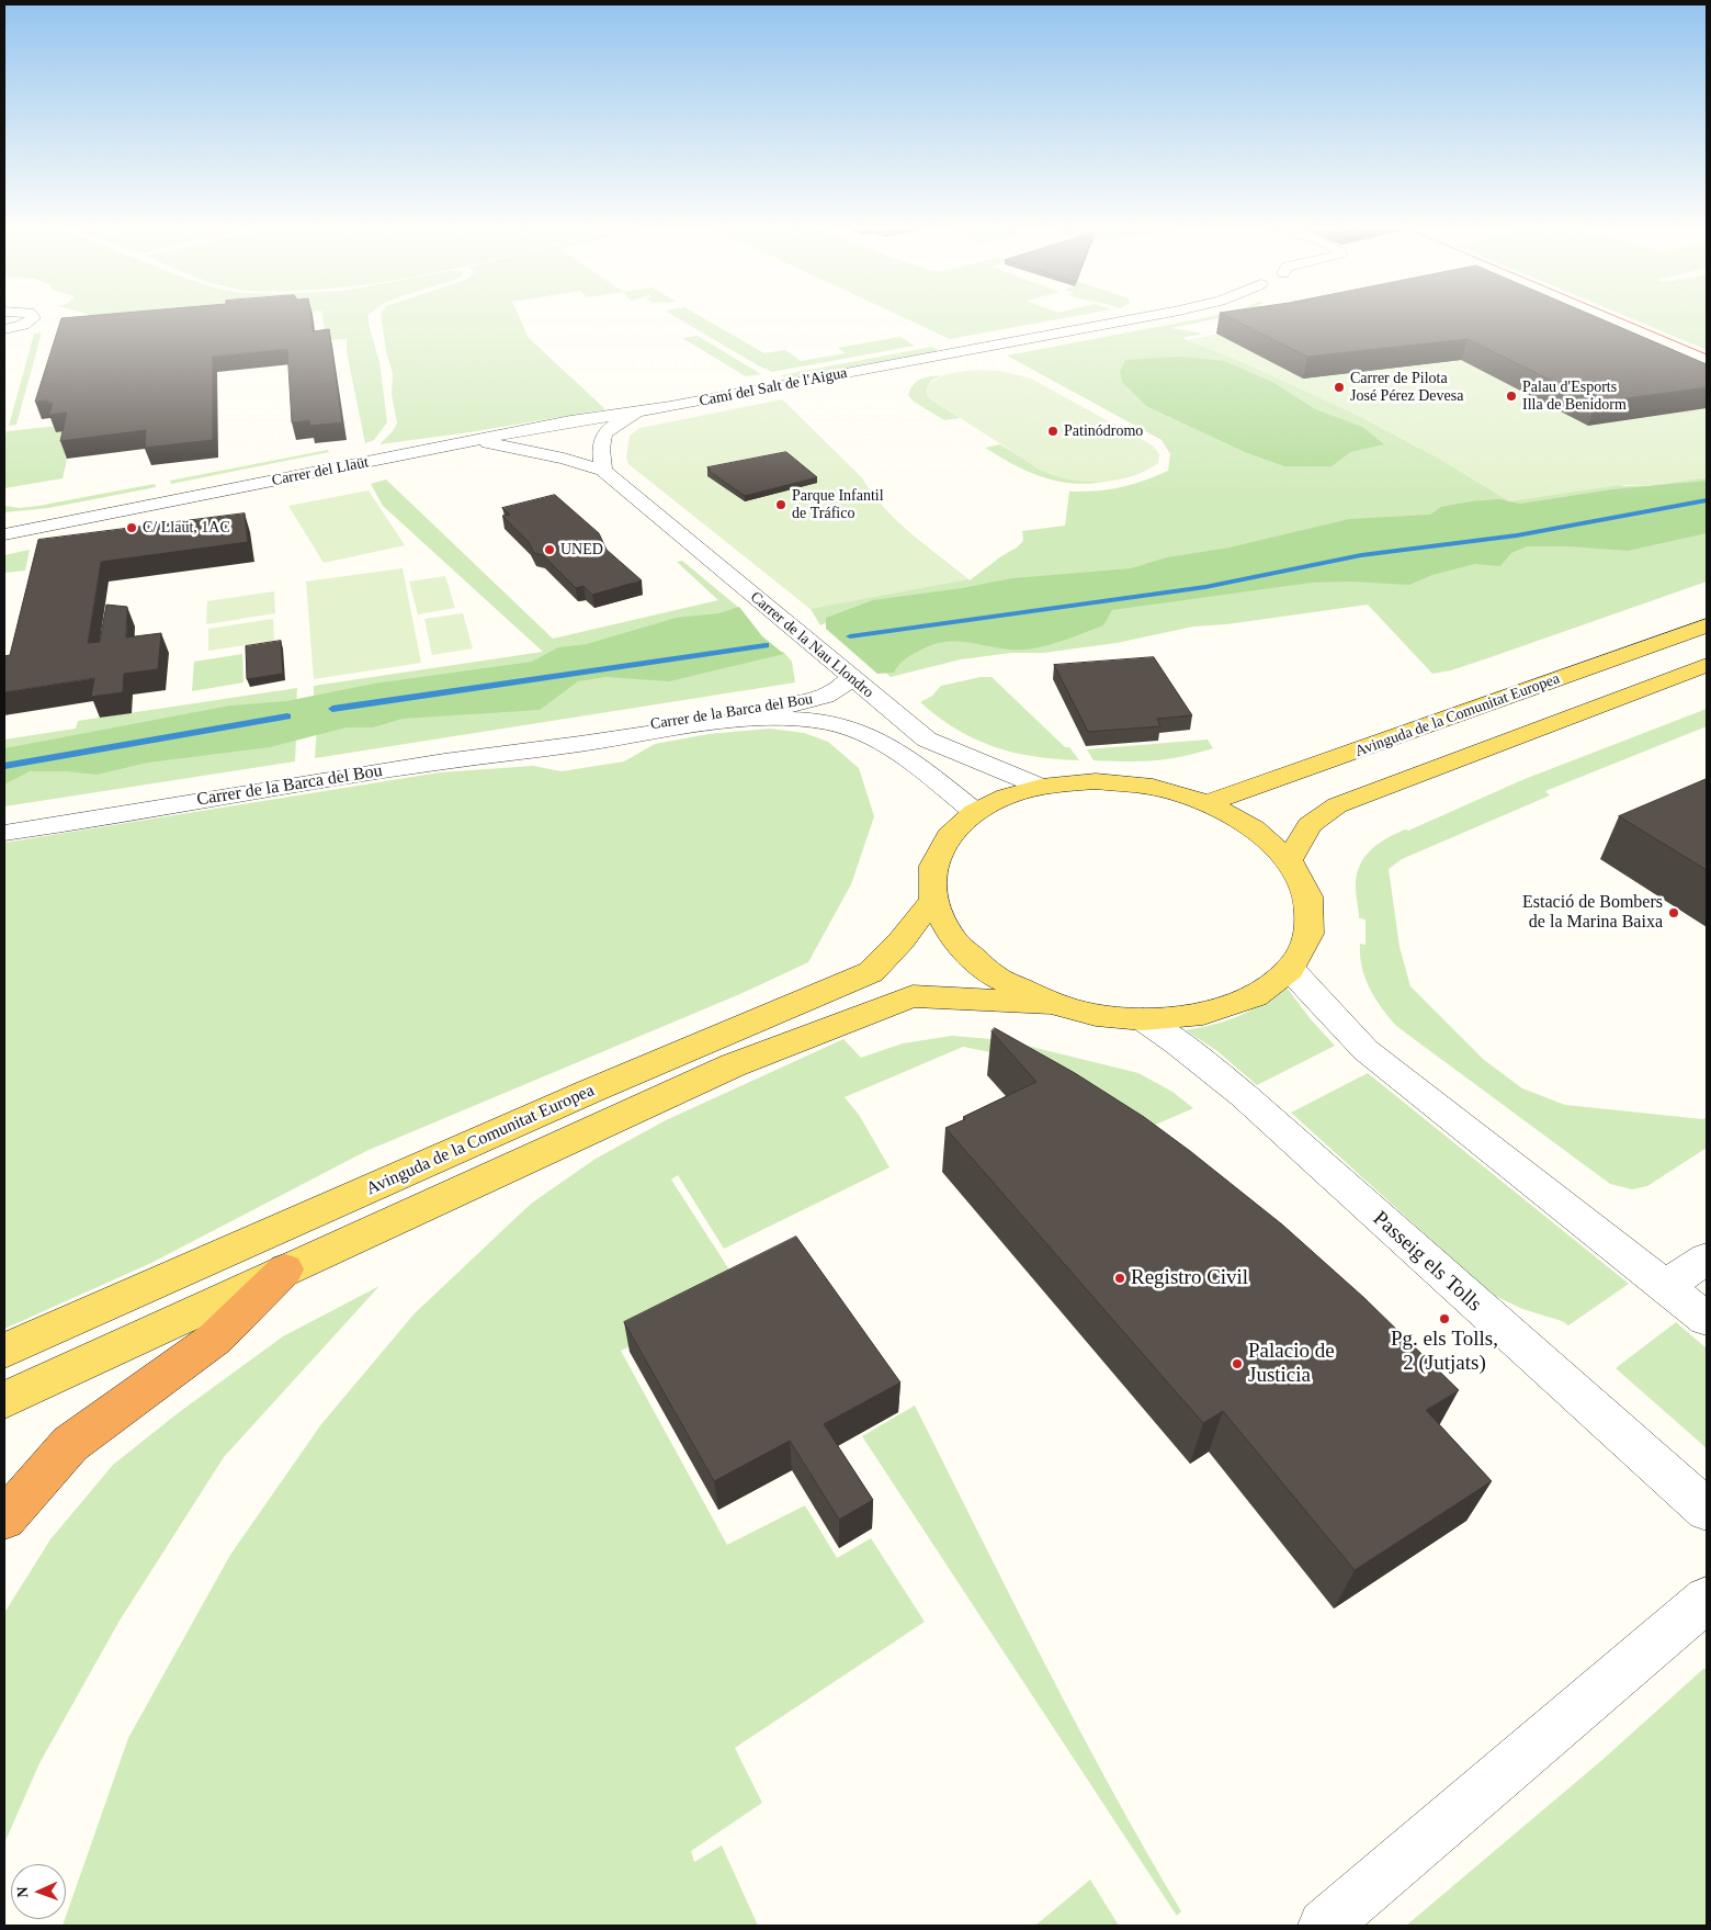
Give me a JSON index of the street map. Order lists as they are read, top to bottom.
{
  "streets": {
    "main road": ["Avinguda de la Comunitat Europea"],
    "street": [
      "Camí del Salt de l'Aigua",
      "Carrer del Llaüt",
      "Carrer de la Nau Llondro",
      "Carrer de la Barca del Bou",
      "Passeig els Tolls"
    ]
  },
  "crossings": [
    ["Camí del Salt de l'Aigua", "Carrer del Llaüt"],
    ["Carrer del Llaüt", "Carrer de la Nau Llondro"],
    ["Carrer de la Nau Llondro", "Carrer de la Barca del Bou"]
  ],
  "places": [
    "Carrer de Pilota José Pérez Devesa",
    "Palau d'Esports Illa de Benidorm",
    "Patinódromo",
    "Parque Infantil de Tráfico",
    "C/ Llaüt, 1AC",
    "UNED",
    "Estació de Bombers de la Marina Baixa",
    "Registro Civil",
    "Pg. els Tolls, 2 (Jutjats)",
    "Palacio de Justicia"
  ],
  "north": "left"
}
